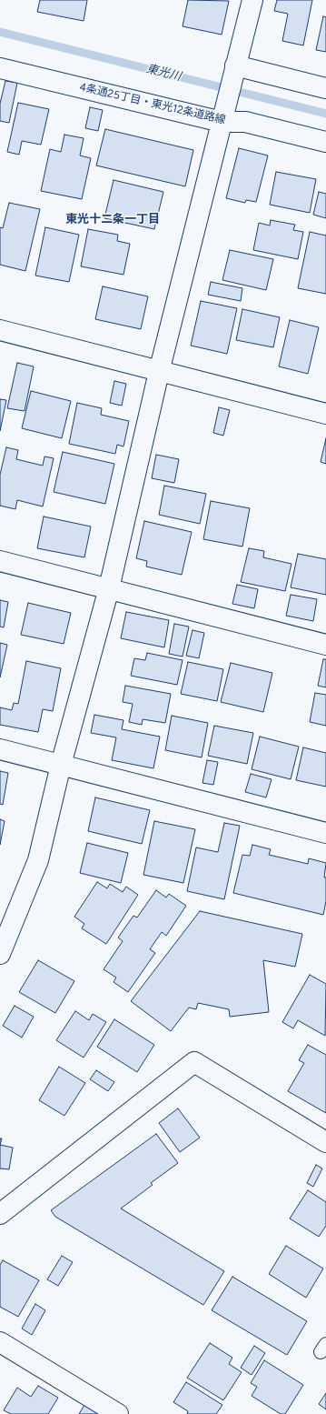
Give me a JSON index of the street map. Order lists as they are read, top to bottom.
{
  "streets": {
    "street": ["4条通25丁目・東光12条道路線"]
  },
  "districts": ["東光十二条一丁目"],
  "water": ["東光川"]
}
